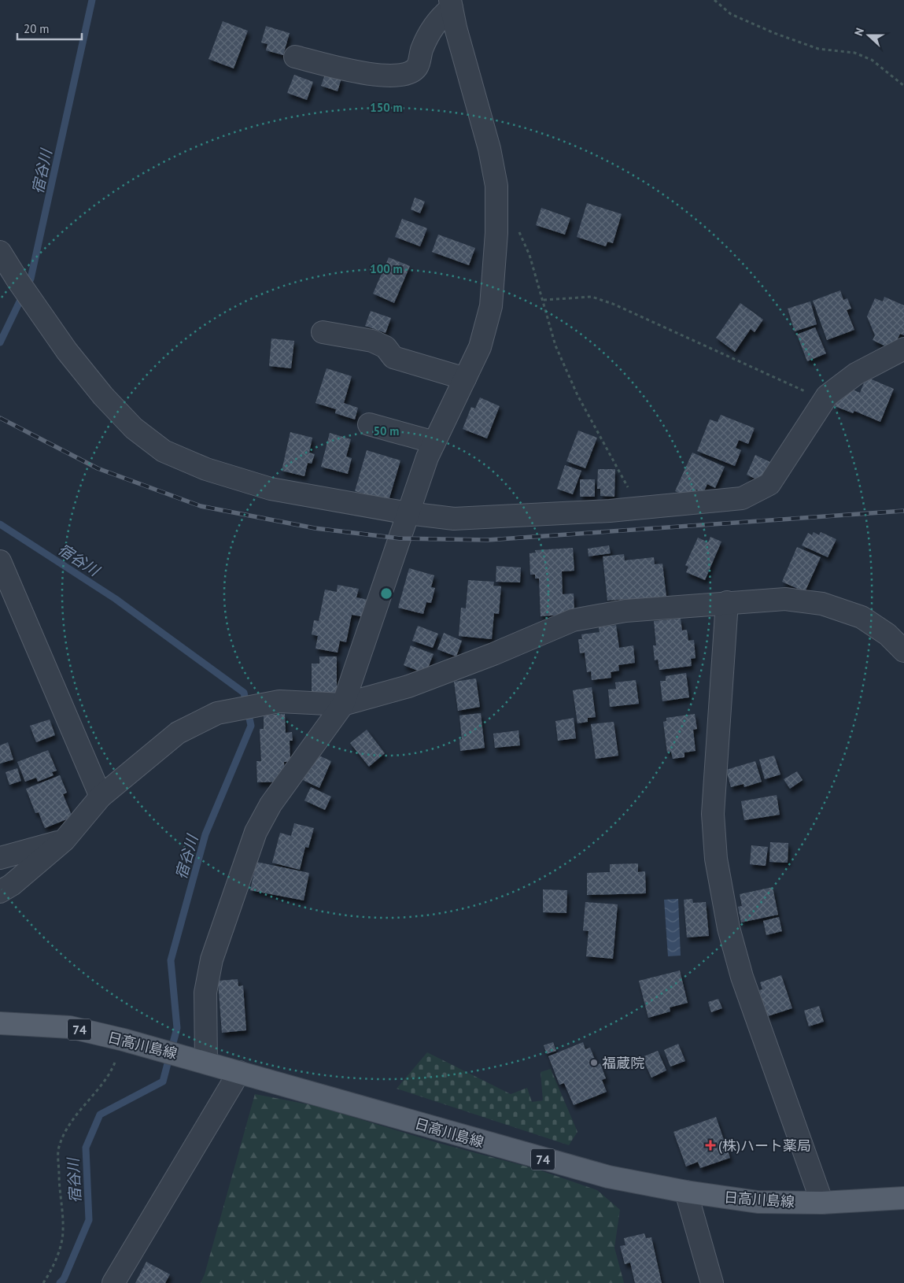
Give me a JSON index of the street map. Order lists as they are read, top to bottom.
{
  "streets": {
    "main road": ["74", "日高川島線"]
  },
  "water": ["宿谷川"],
  "places": {
    "other": ["福蔵院"],
    "health": ["(株)ハート薬局"]
  },
  "scale_bar": "20 m",
  "north": "left",
  "rings": ["150 m", "100 m", "50 m"]
}
